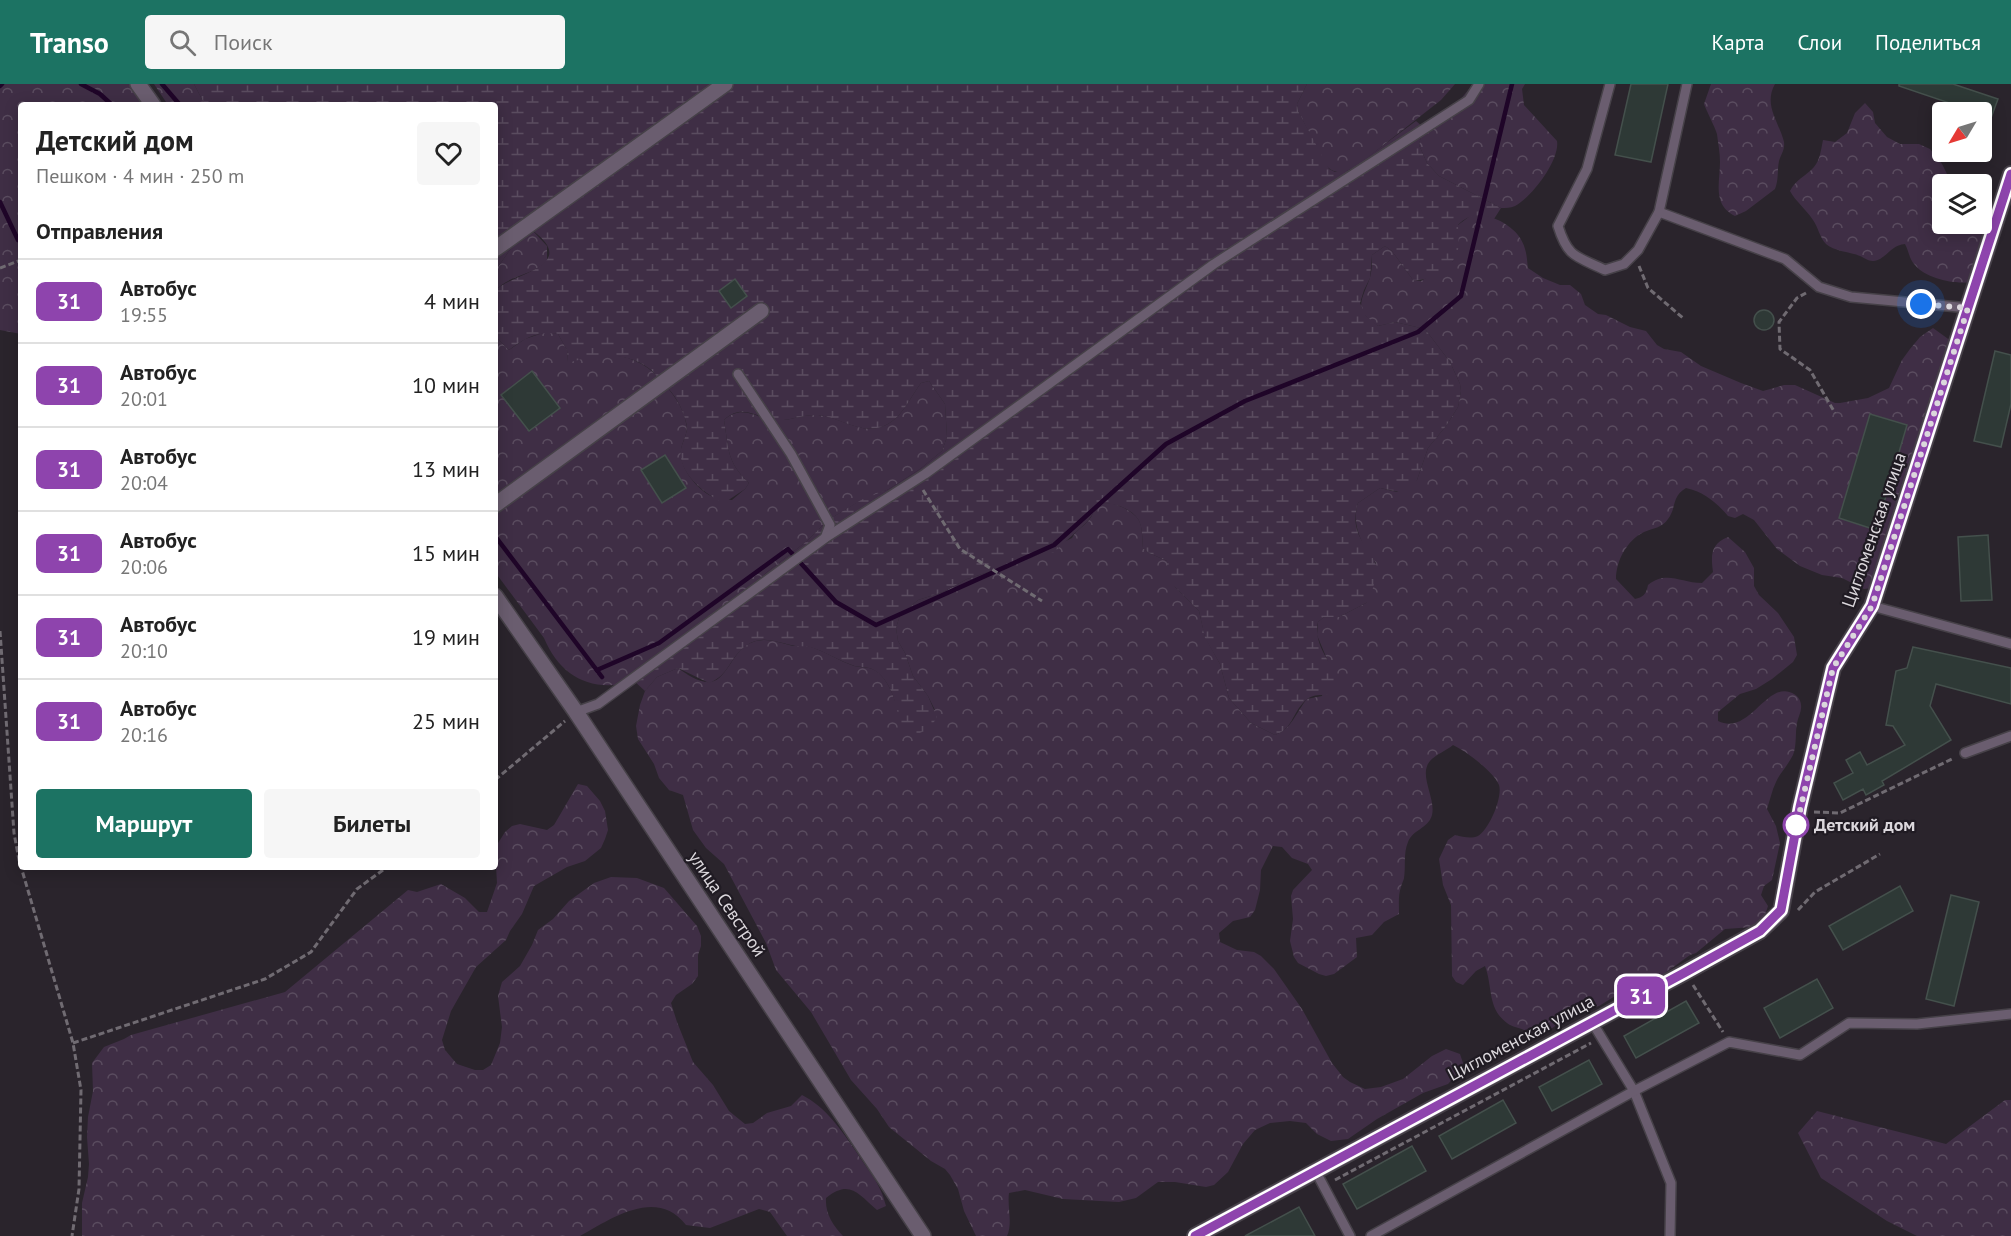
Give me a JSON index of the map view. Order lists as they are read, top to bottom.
{
  "streets": {
    "street": ["Цигломенская улица", "улица Севстрой"]
  },
  "places": ["Детский дом"],
  "lines": ["bus line 31"],
  "north": "bottom left",
  "page": {
    "header": "Transo",
    "search": "Поиск",
    "nav": ["Карта", "Слои", "Поделиться"],
    "on_map": "31",
    "heading": [
      ["Детский дом", "Пешком · 4 мин · 250 m"],
      "Отправления"
    ],
    "list": [
      {
        "mark": "31",
        "name": "Автобус",
        "note": "19:55",
        "value": "4 мин"
      },
      {
        "mark": "31",
        "name": "Автобус",
        "note": "20:01",
        "value": "10 мин"
      },
      {
        "mark": "31",
        "name": "Автобус",
        "note": "20:04",
        "value": "13 мин"
      },
      {
        "mark": "31",
        "name": "Автобус",
        "note": "20:06",
        "value": "15 мин"
      },
      {
        "mark": "31",
        "name": "Автобус",
        "note": "20:10",
        "value": "19 мин"
      },
      {
        "mark": "31",
        "name": "Автобус",
        "note": "20:16",
        "value": "25 мин"
      }
    ],
    "buttons": ["Маршрут", "Билеты"]
  }
}
